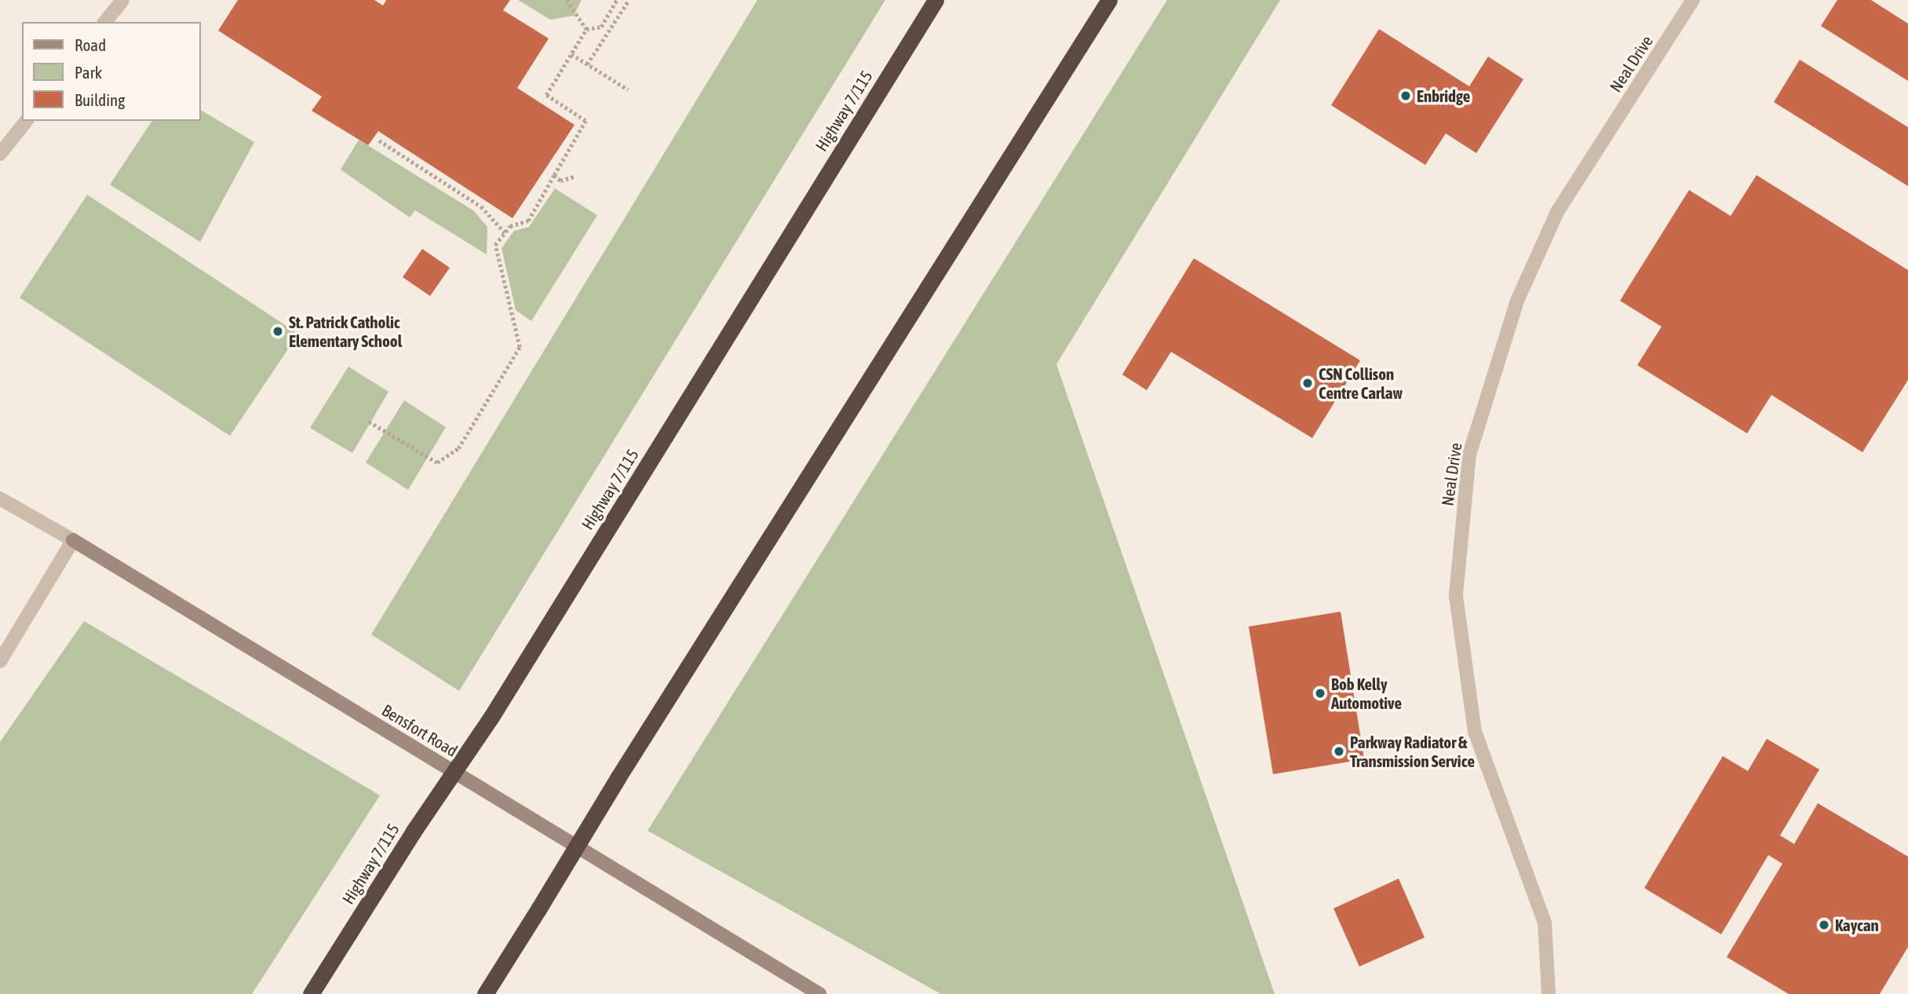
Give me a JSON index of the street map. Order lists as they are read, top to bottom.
{
  "streets": {
    "highway": ["Highway 7/115"],
    "main road": ["Bensfort Road"],
    "street": ["Neal Drive"]
  },
  "places": [
    "Enbridge",
    "St. Patrick Catholic Elementary School",
    "CSN Collison Centre Carlaw",
    "Bob Kelly Automotive",
    "Parkway Radiator & Transmission Service",
    "Kaycan"
  ],
  "legend": ["Road", "Park", "Building"]
}
